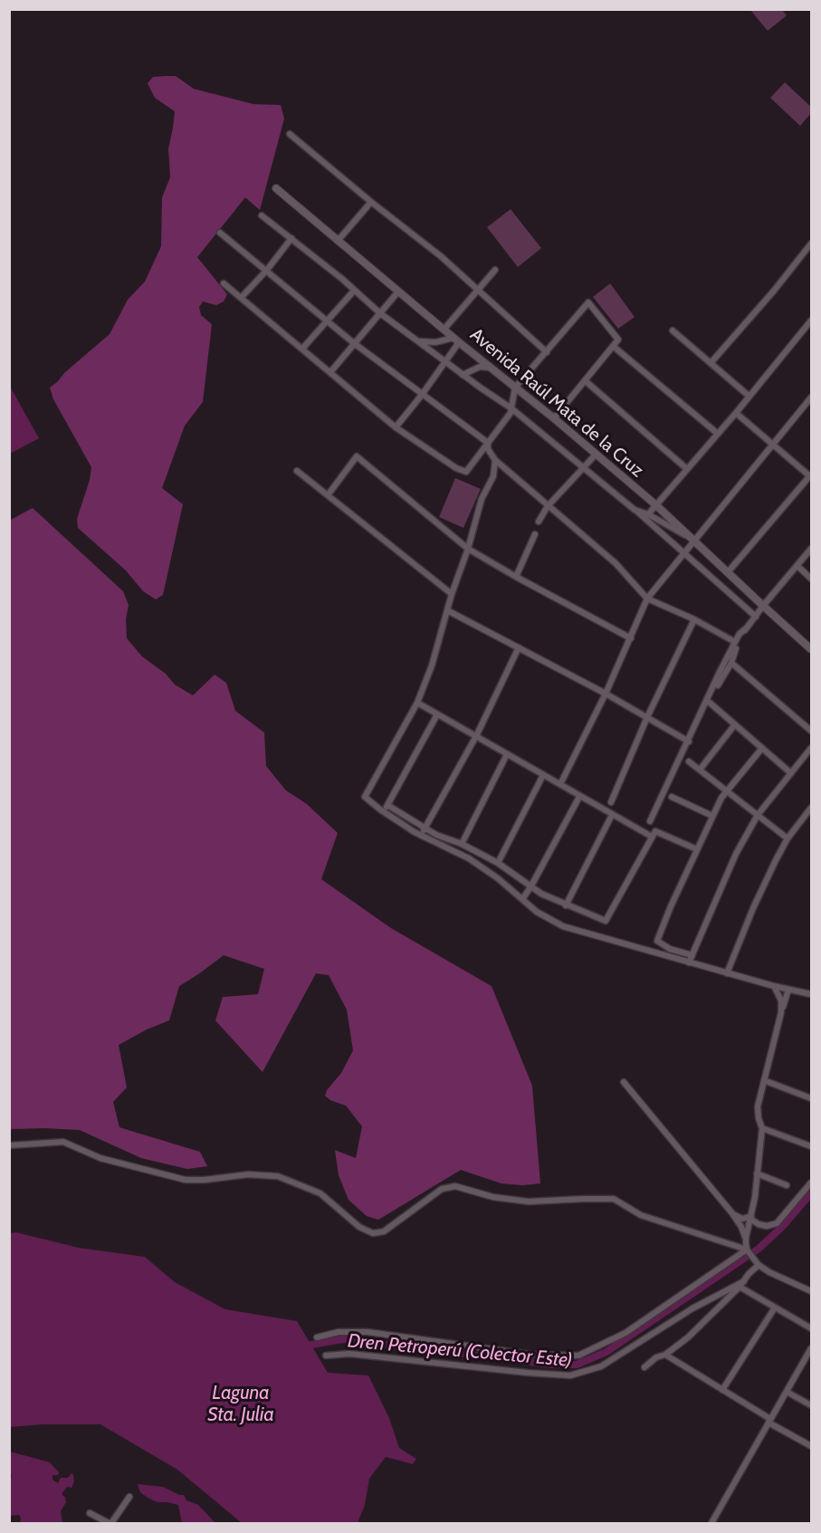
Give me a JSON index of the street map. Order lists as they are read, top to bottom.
{
  "streets": {
    "street": ["Avenida Raúl Mata de la Cruz"]
  },
  "water": ["Dren Petroperú (Colector Este)", "Laguna Sta. Julia"]
}
